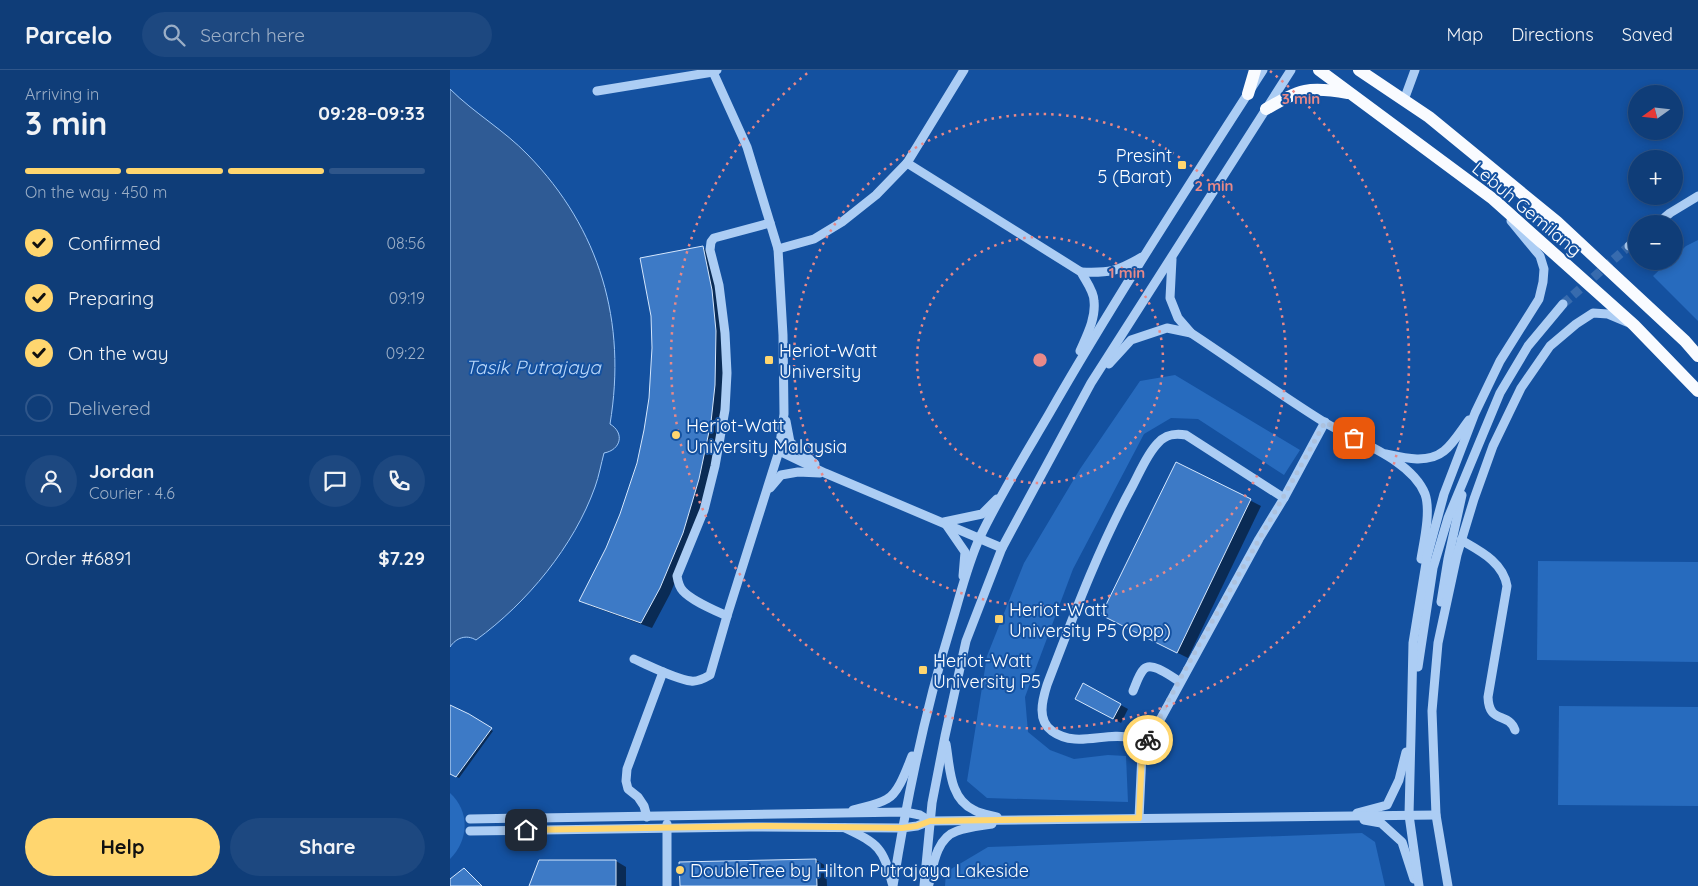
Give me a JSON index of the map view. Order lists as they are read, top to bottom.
{
  "streets": {
    "main road": ["Lebuh Gemilang"]
  },
  "water": ["Tasik Putrajaya"],
  "places": {
    "transit": [
      "Presint 5 (Barat)",
      "Heriot-Watt University",
      "Heriot-Watt University P5 (Opp)",
      "Heriot-Watt University P5"
    ],
    "other": ["Heriot-Watt University Malaysia", "DoubleTree by Hilton Putrajaya Lakeside"]
  },
  "north": "left",
  "page": {
    "header": "Parcelo",
    "search": "Search here",
    "nav": ["Map", "Directions", "Saved"],
    "heading": ["3 min", "Arriving in", "09:28–09:33"],
    "panel": [
      "Jordan",
      "Courier · 4.6",
      "Order #6891",
      "$7.29"
    ],
    "map_buttons": ["+", "−"],
    "bar": "On the way · 450 m",
    "list": [
      ["Confirmed", "08:56"],
      ["Preparing", "09:19"],
      ["On the way", "09:22"],
      "Delivered"
    ],
    "buttons": ["Help", "Share"]
  },
  "rings": ["3 min", "2 min", "1 min"]
}
